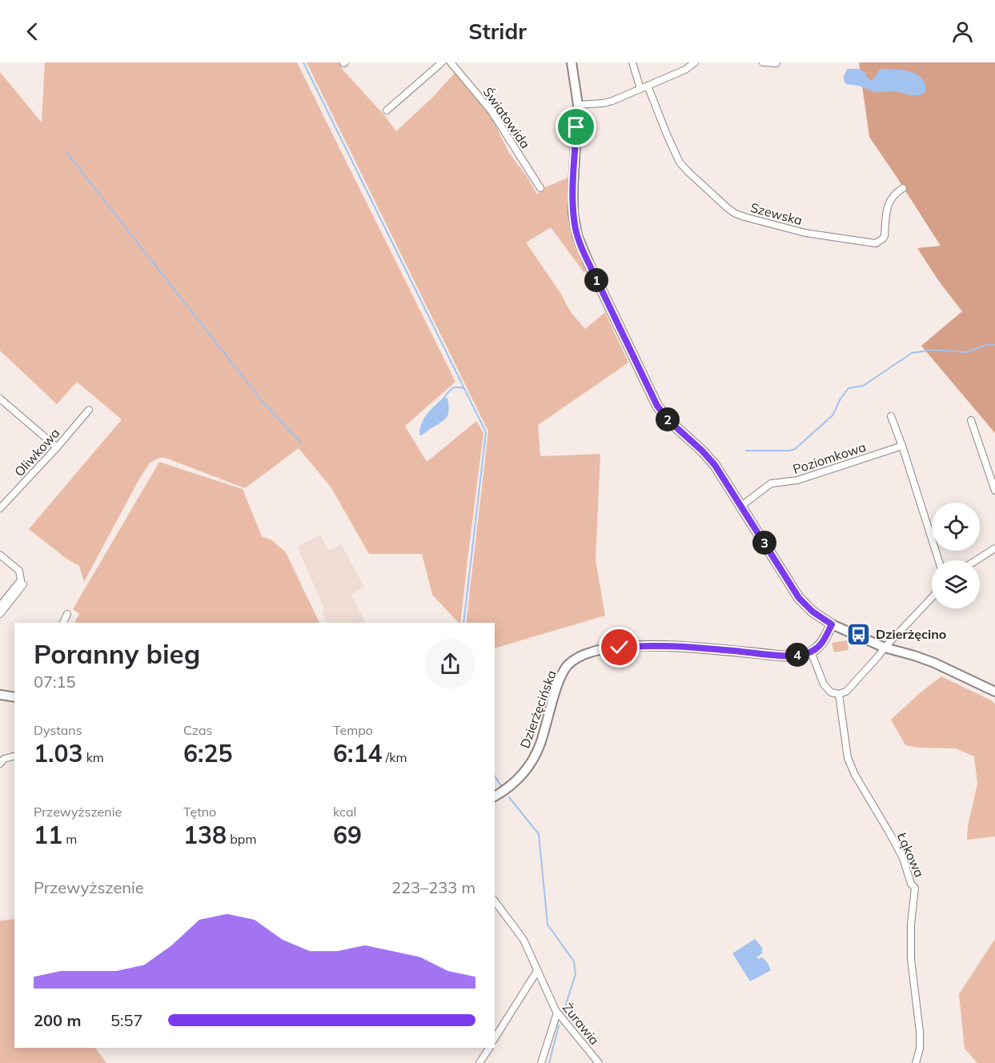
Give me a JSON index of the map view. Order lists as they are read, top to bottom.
{
  "streets": {
    "street": [
      "Światowida",
      "Szewska",
      "Oliwkowa",
      "Poziomkowa",
      "Dzierżęcińska",
      "Łąkowa",
      "Żurawia"
    ]
  },
  "places": {
    "bus stop": ["Dzierżęcino"]
  },
  "page": {
    "header": "Stridr",
    "pins": [
      "1",
      "2",
      "3",
      "4"
    ],
    "heading": ["Poranny bieg", "07:15"],
    "stats": [
      ["Dystans", "1.03 km"],
      ["Czas", "6:25"],
      ["Tempo", "6:14 /km"],
      ["Przewyższenie", "11 m"],
      ["Tętno", "138 bpm"],
      ["kcal", "69"]
    ],
    "chart": ["Przewyższenie", "223–233 m"],
    "list": [
      {
        "name": "200 m",
        "note": "5:57"
      }
    ]
  }
}
